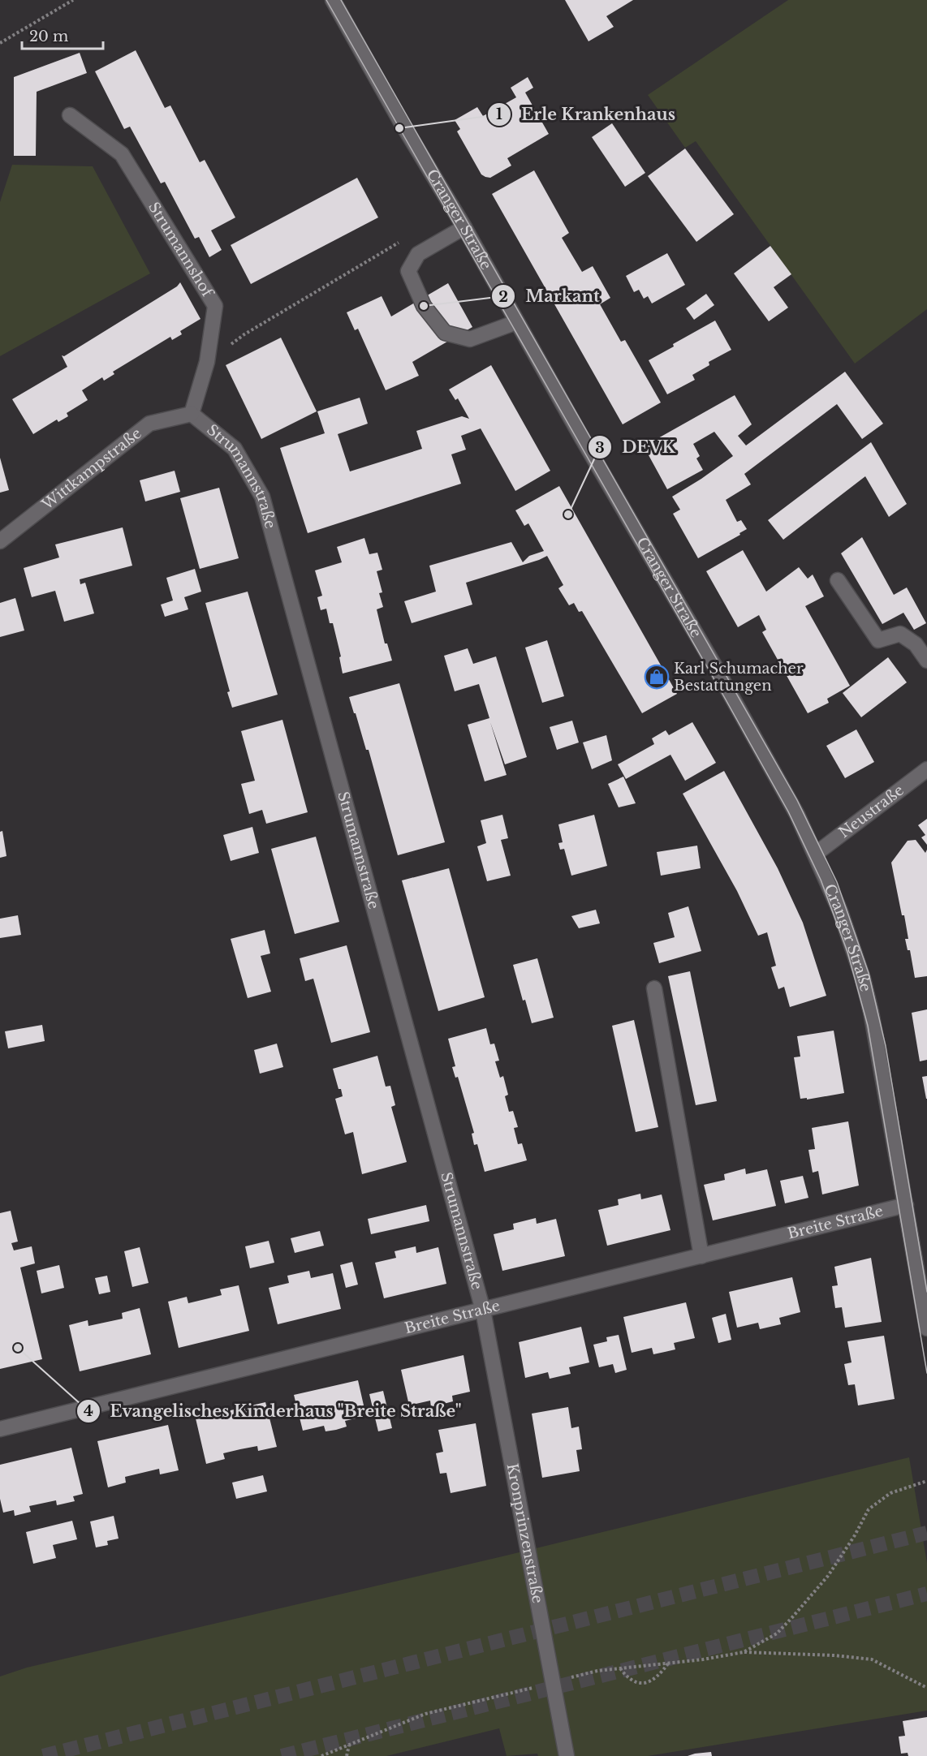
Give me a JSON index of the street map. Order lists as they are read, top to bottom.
{
  "streets": {
    "street": [
      "Cranger Straße",
      "Strumannshof",
      "Wittkampstraße",
      "Strumannstraße",
      "Neustraße",
      "Breite Straße",
      "Kronprinzenstraße"
    ]
  },
  "crossings": [
    ["Cranger Straße", "Neustraße"],
    ["Cranger Straße", "Breite Straße"],
    ["Strumannshof", "Wittkampstraße"],
    ["Strumannshof", "Strumannstraße"],
    ["Wittkampstraße", "Strumannstraße"],
    ["Strumannstraße", "Breite Straße"],
    ["Strumannstraße", "Kronprinzenstraße"],
    ["Breite Straße", "Kronprinzenstraße"]
  ],
  "places": {
    "other": [
      "Erle Krankenhaus",
      "Markant",
      "DEVK",
      "Evangelisches Kinderhaus \"Breite Straße\""
    ],
    "shop": ["Karl Schumacher Bestattungen"]
  },
  "scale_bar": "20 m"
}
